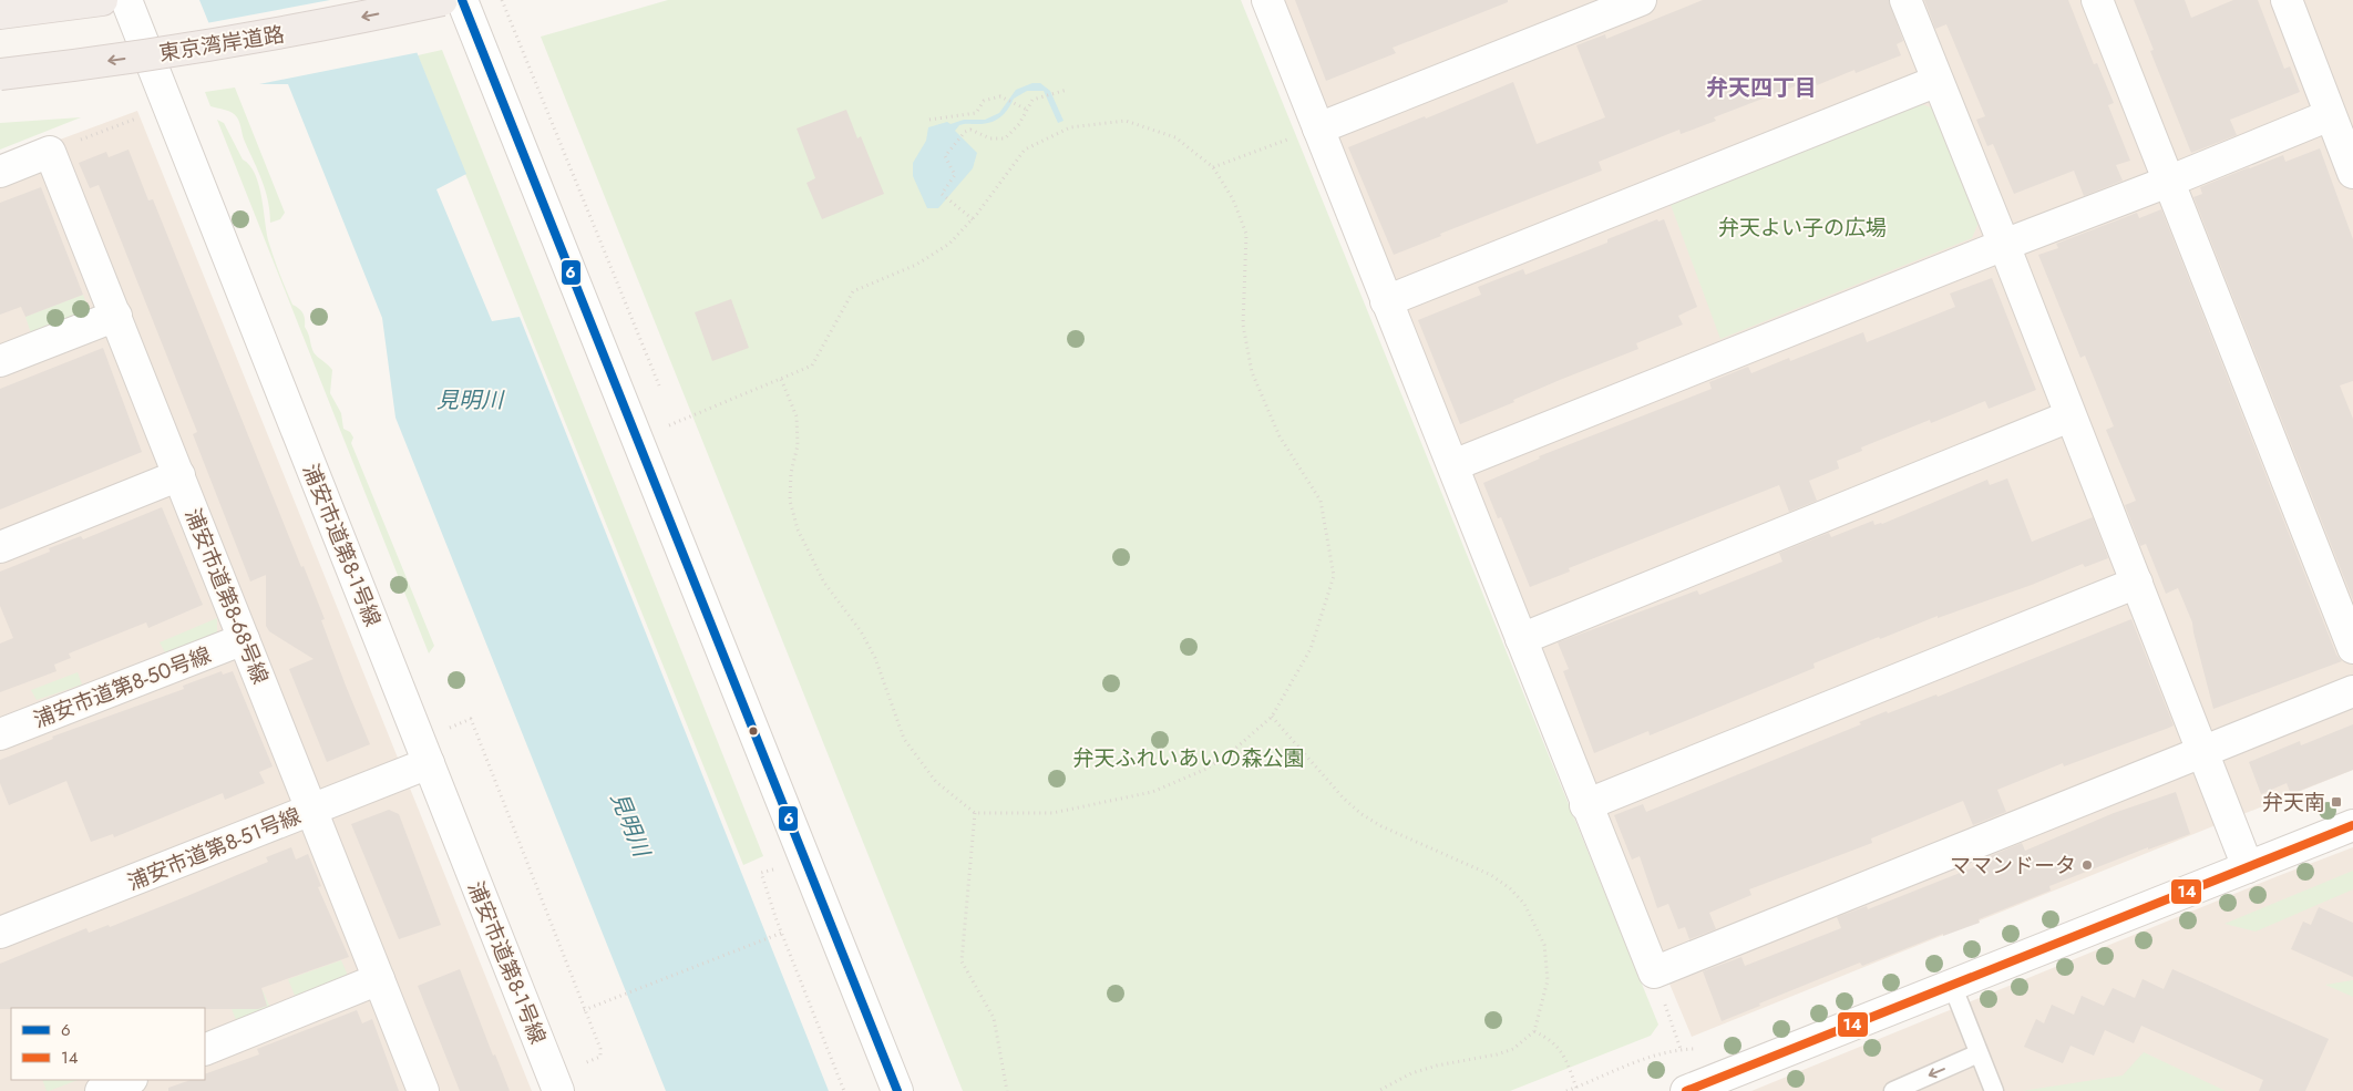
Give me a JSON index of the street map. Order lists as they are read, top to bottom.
{
  "streets": {
    "highway": ["東京湾岸道路"],
    "street": [
      "浦安市道第8-1号線",
      "浦安市道第8-68号線",
      "浦安市道第8-50号線",
      "浦安市道第8-51号線"
    ]
  },
  "crossings": [
    ["浦安市道第8-1号線", "浦安市道第8-51号線"],
    ["浦安市道第8-68号線", "浦安市道第8-50号線"],
    ["浦安市道第8-68号線", "浦安市道第8-51号線"]
  ],
  "one_way": ["東京湾岸道路"],
  "districts": ["弁天四丁目"],
  "water": ["見明川"],
  "parks": ["弁天よい子の広場", "弁天ふれいあいの森公園"],
  "places": {
    "transit": ["弁天南"],
    "other": ["ママンドータ"]
  },
  "lines": ["transit line 6", "transit line 14"],
  "legend": ["6", "14"]
}
